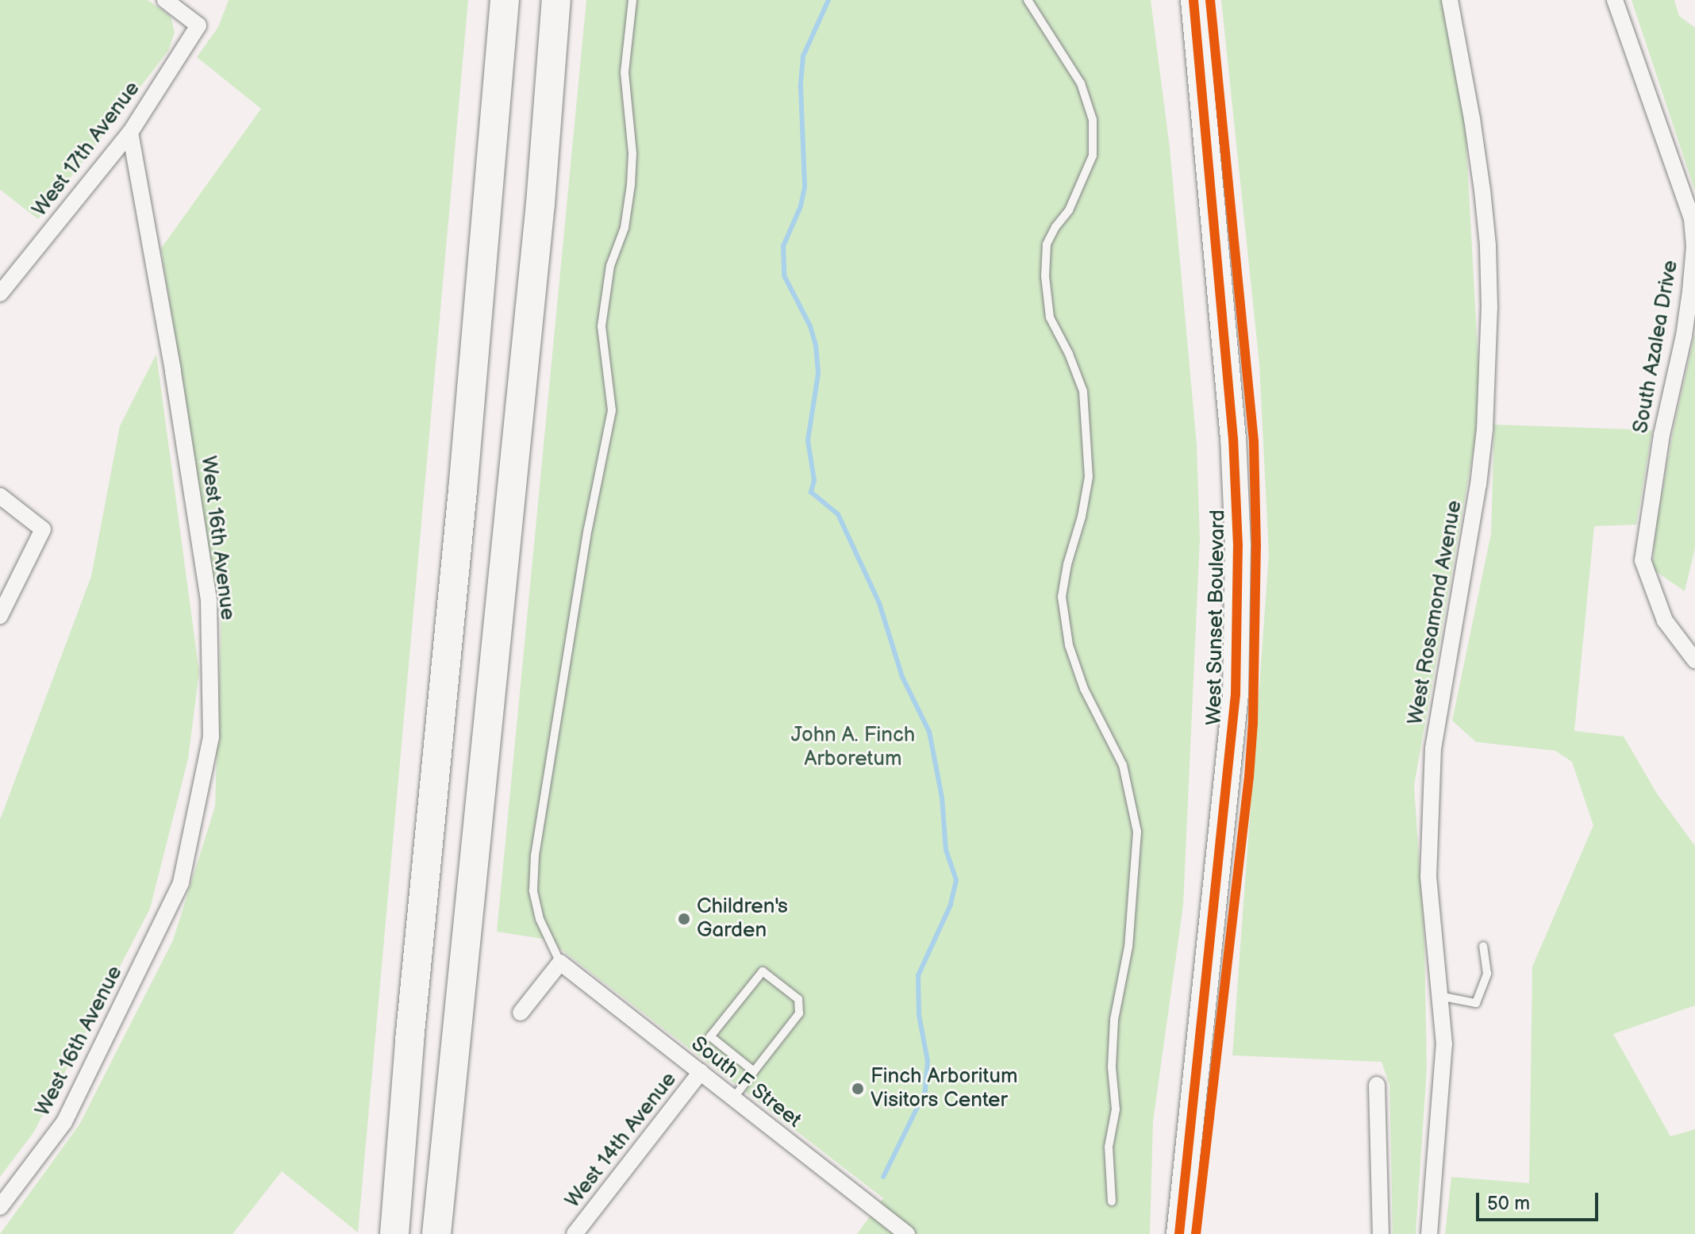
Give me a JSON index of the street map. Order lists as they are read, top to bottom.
{
  "streets": {
    "main road": ["West Sunset Boulevard"],
    "street": [
      "West 17th Avenue",
      "South Azalea Drive",
      "West 16th Avenue",
      "West Rosamond Avenue",
      "South F Street",
      "West 14th Avenue"
    ]
  },
  "crossings": [
    ["West 17th Avenue", "West 16th Avenue"],
    ["South F Street", "West 14th Avenue"]
  ],
  "parks": ["John A. Finch Arboretum"],
  "places": ["Children's Garden", "Finch Arboritum Visitors Center"],
  "scale_bar": "50 m"
}
